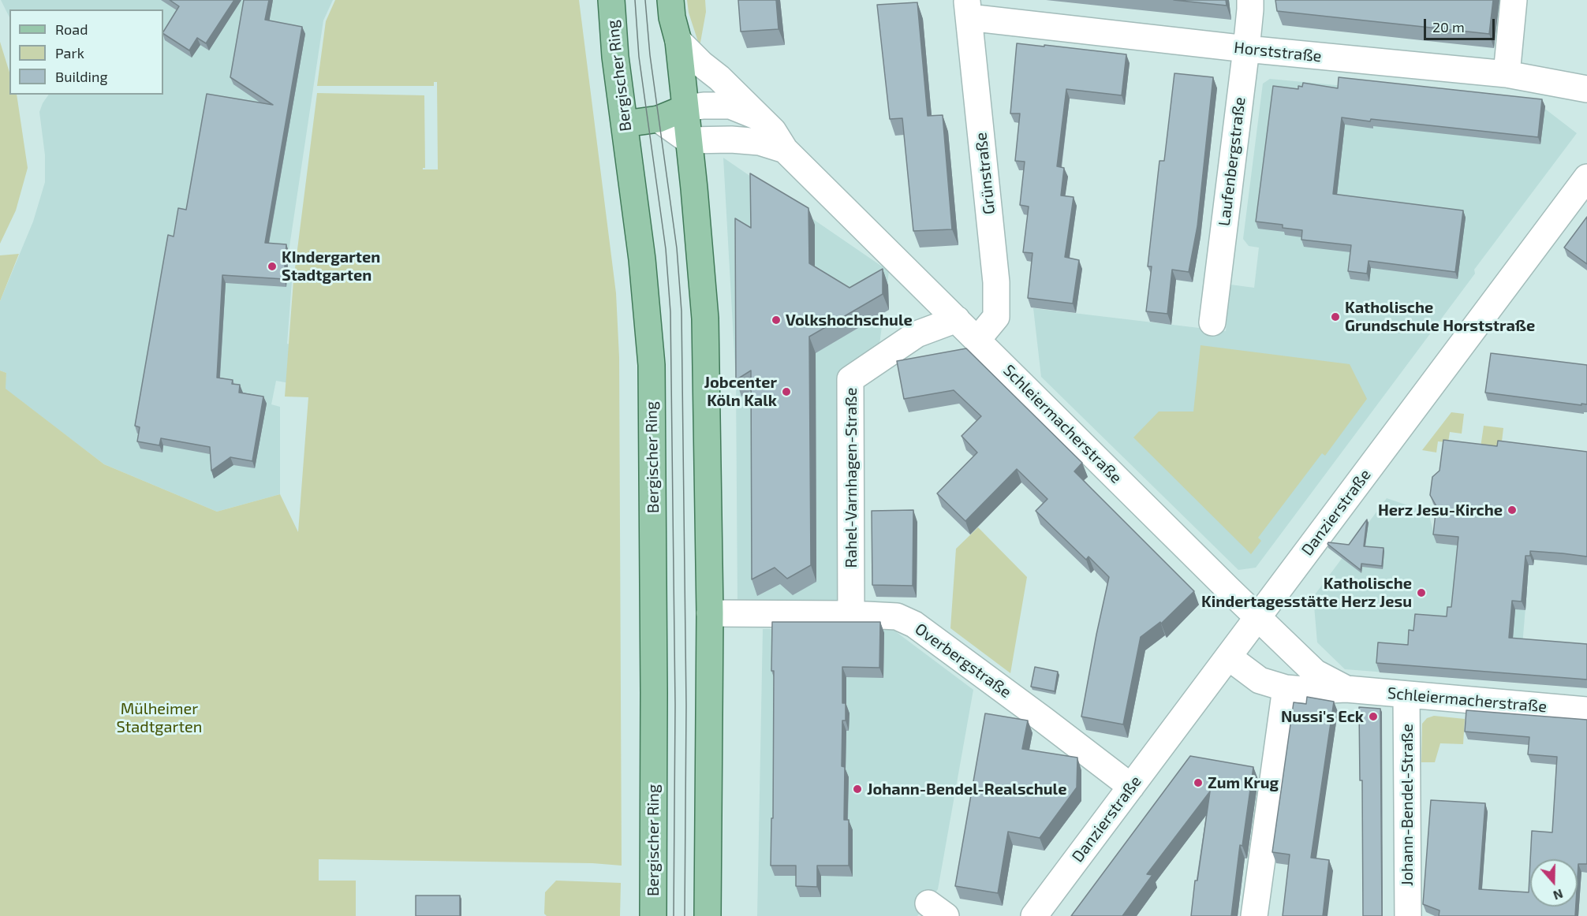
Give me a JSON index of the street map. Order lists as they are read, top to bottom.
{
  "streets": {
    "main road": ["Bergischer Ring"],
    "street": [
      "Horststraße",
      "Laufenbergstraße",
      "Grünstraße",
      "Schleiermacherstraße",
      "Rahel-Varnhagen-Straße",
      "Danzierstraße",
      "Overbergstraße",
      "Johann-Bendel-Straße"
    ]
  },
  "crossings": [
    ["Horststraße", "Laufenbergstraße"],
    ["Horststraße", "Grünstraße"],
    ["Grünstraße", "Schleiermacherstraße"],
    ["Schleiermacherstraße", "Rahel-Varnhagen-Straße"],
    ["Schleiermacherstraße", "Danzierstraße"],
    ["Schleiermacherstraße", "Johann-Bendel-Straße"],
    ["Rahel-Varnhagen-Straße", "Overbergstraße"],
    ["Danzierstraße", "Overbergstraße"]
  ],
  "parks": ["Mülheimer Stadtgarten"],
  "places": [
    "KIndergarten Stadtgarten",
    "Katholische Grundschule Horststraße",
    "Volkshochschule",
    "Jobcenter Köln Kalk",
    "Herz Jesu-Kirche",
    "Katholische Kindertagesstätte Herz Jesu",
    "Nussi's Eck",
    "Zum Krug",
    "Johann-Bendel-Realschule"
  ],
  "legend": ["Road", "Park", "Building"],
  "scale_bar": "20 m",
  "north": "bottom"
}
